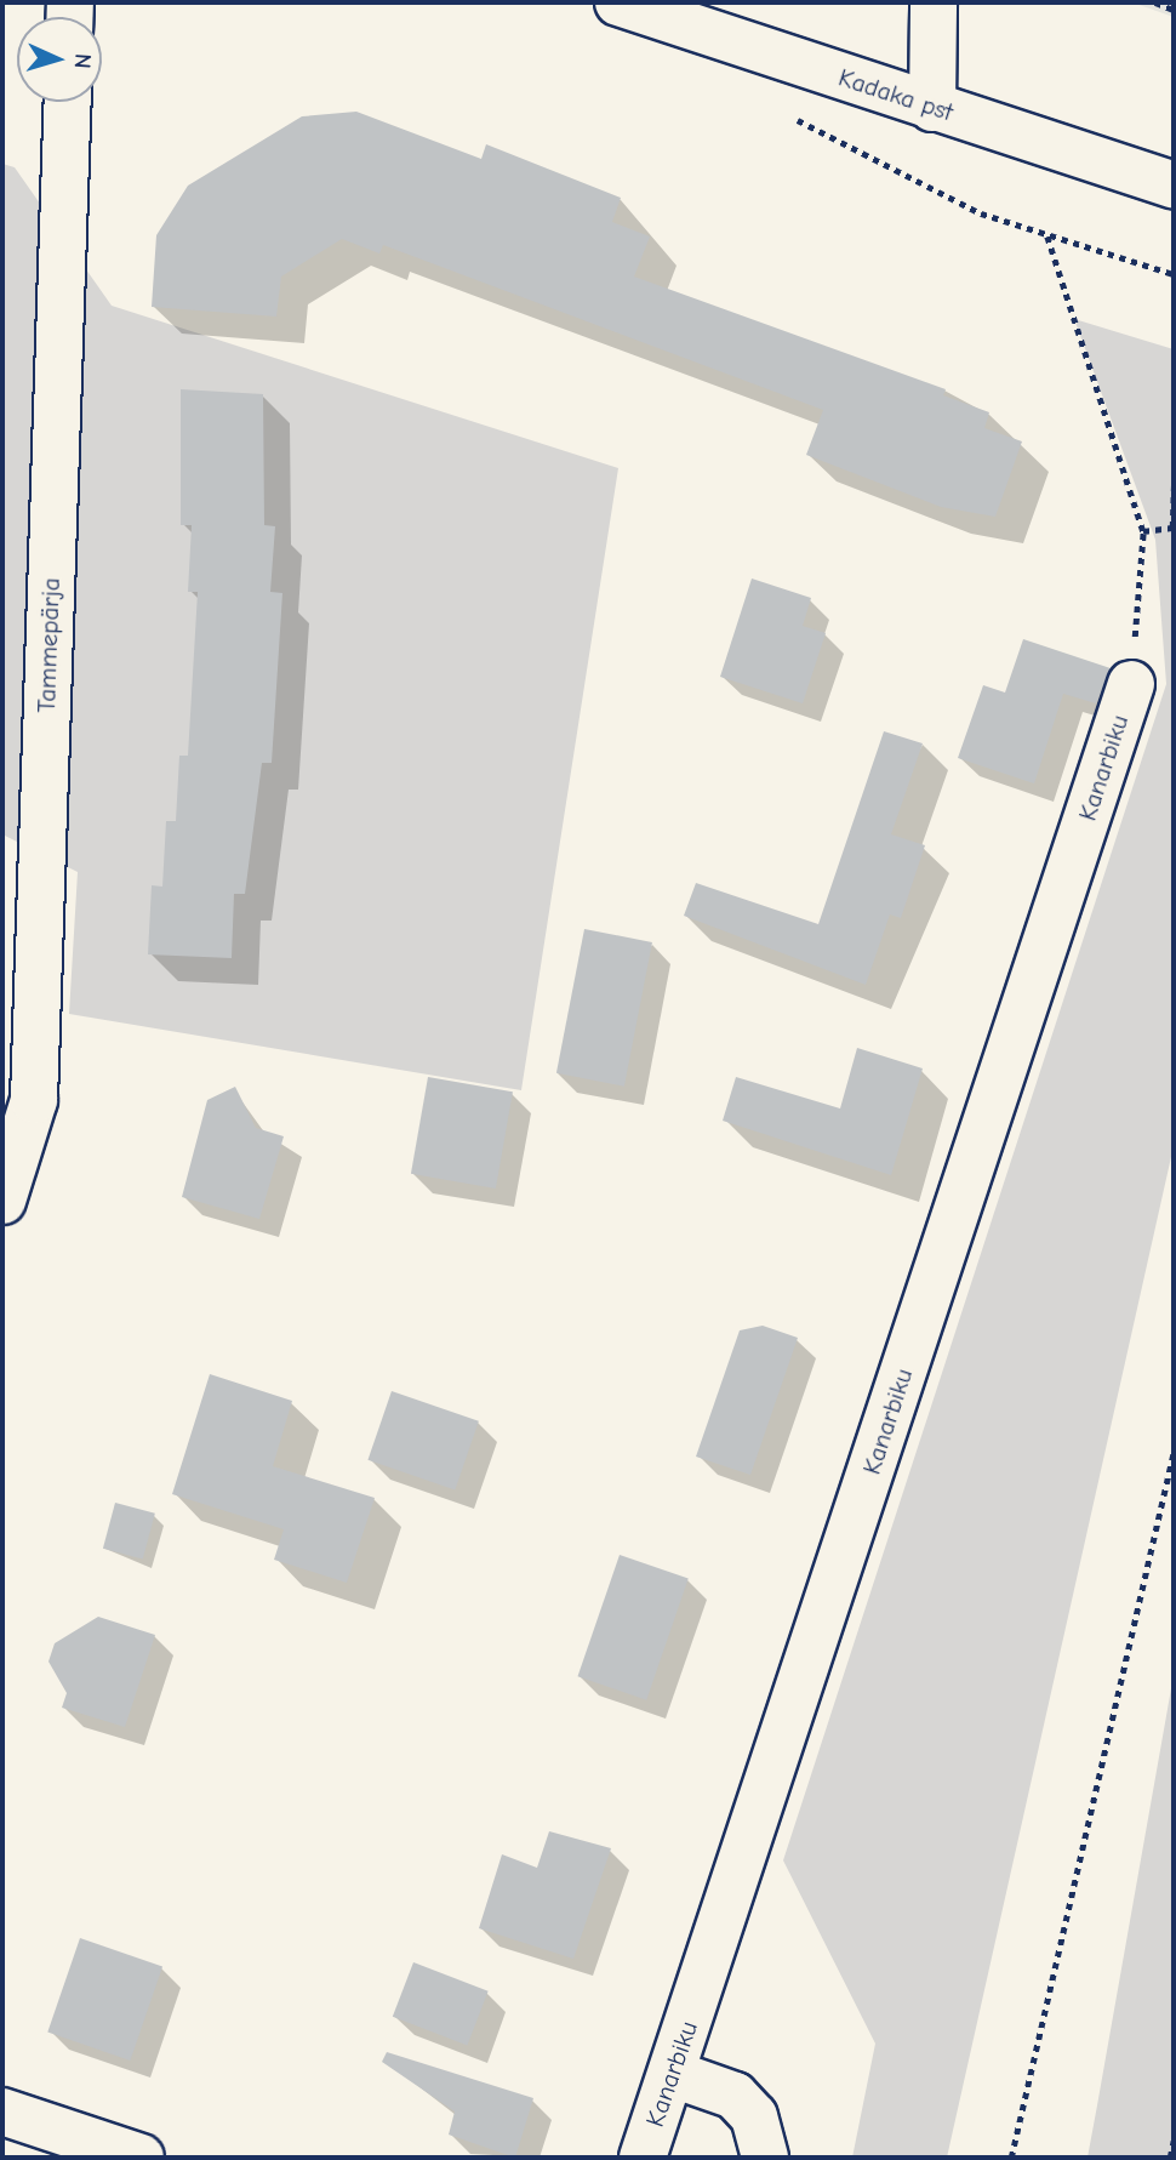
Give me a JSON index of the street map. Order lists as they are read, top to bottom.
{
  "streets": {
    "street": ["Kadaka pst", "Tammepärja", "Kanarbiku"]
  },
  "north": "right"
}
